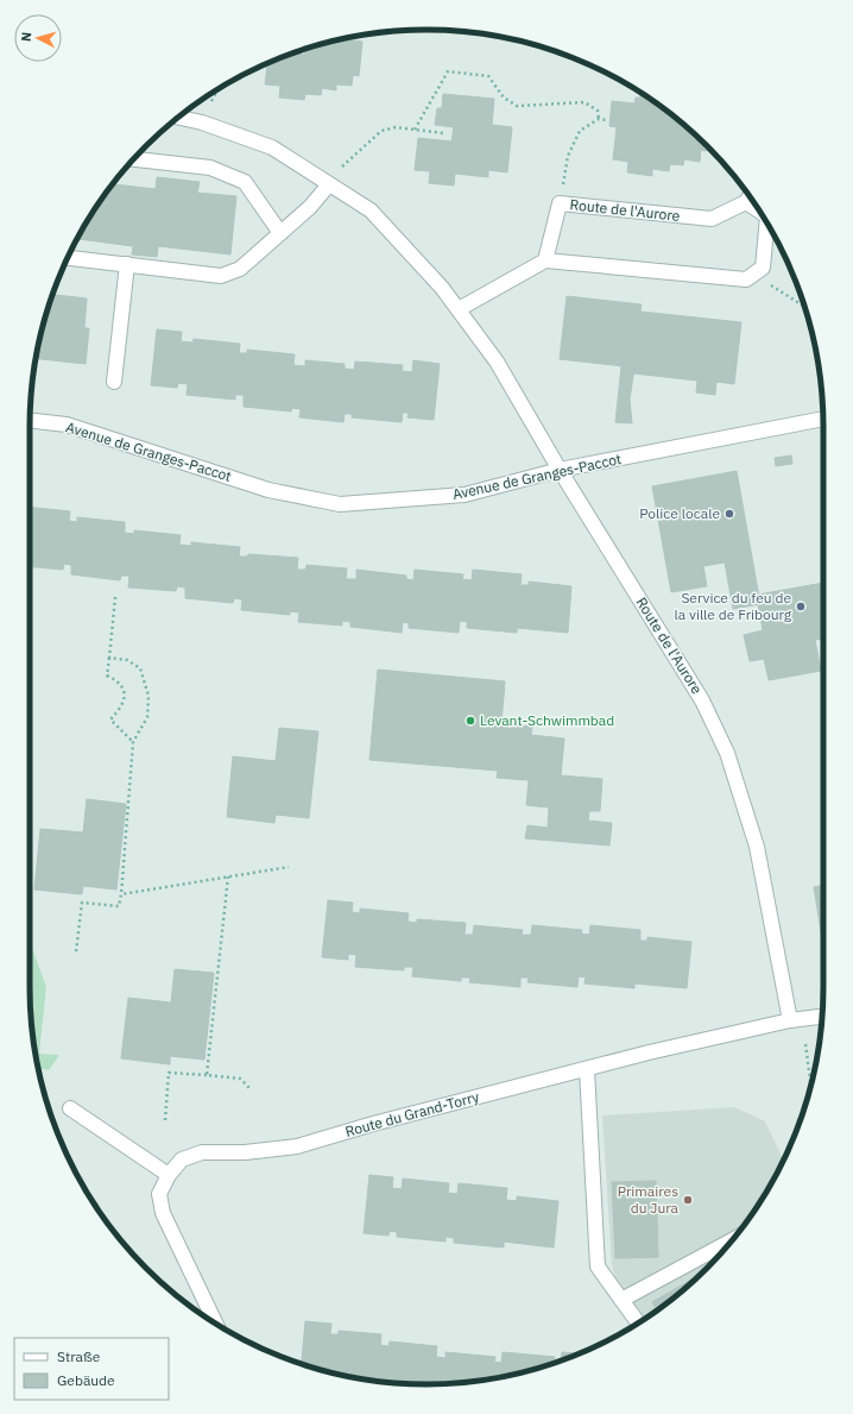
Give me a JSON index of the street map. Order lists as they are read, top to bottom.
{
  "streets": {
    "street": ["Route de l'Aurore", "Avenue de Granges-Paccot", "Route du Grand-Torry"]
  },
  "crossings": [
    ["Route de l'Aurore", "Avenue de Granges-Paccot"],
    ["Route de l'Aurore", "Route du Grand-Torry"]
  ],
  "places": [
    "Police locale",
    "Service du feu de la ville de Fribourg",
    "Levant-Schwimmbad",
    "Primaires du Jura"
  ],
  "legend": ["Straße", "Gebäude"],
  "north": "left"
}
